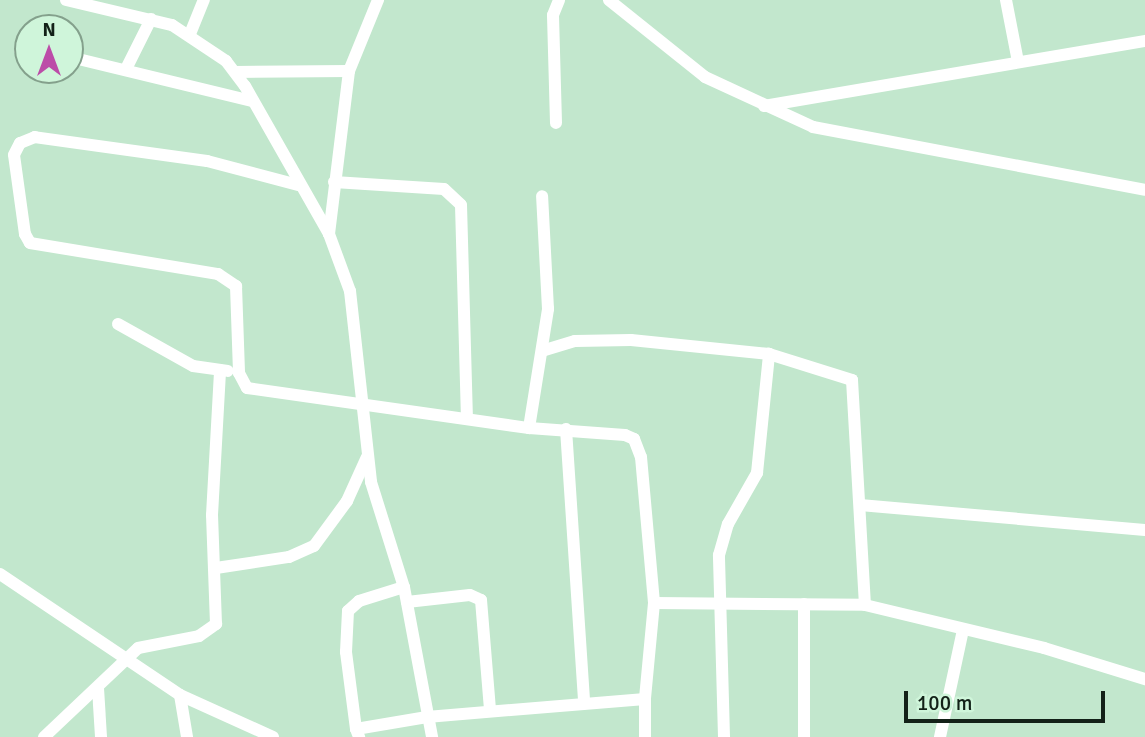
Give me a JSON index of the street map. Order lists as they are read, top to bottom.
{
  "scale_bar": "100 m",
  "north": "top"
}
